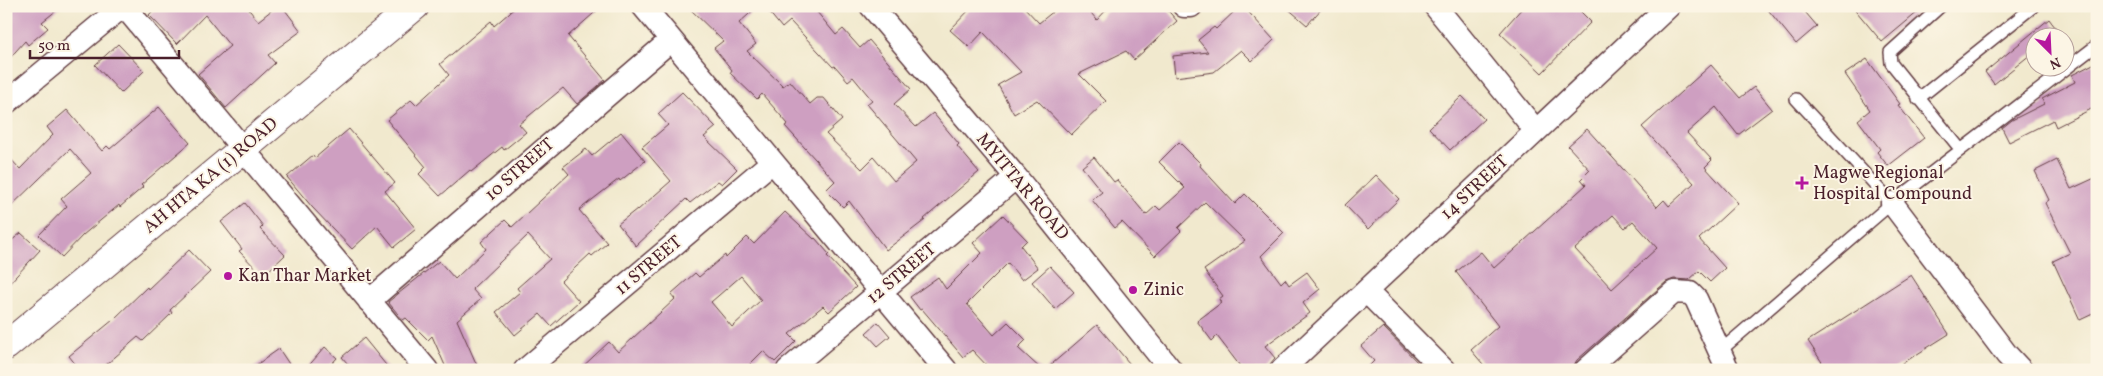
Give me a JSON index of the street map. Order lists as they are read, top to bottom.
{
  "streets": {
    "street": [
      "10 STREET",
      "AH HTA KA (1) ROAD",
      "MYITTAR ROAD",
      "14 STREET",
      "11 STREET",
      "12 STREET"
    ]
  },
  "crossings": [
    ["MYITTAR ROAD", "12 STREET"]
  ],
  "places": {
    "health": ["Magwe Regional Hospital Compound"],
    "other": ["Kan Thar Market", "Zinic"]
  },
  "scale_bar": "50 m",
  "north": "bottom right"
}
